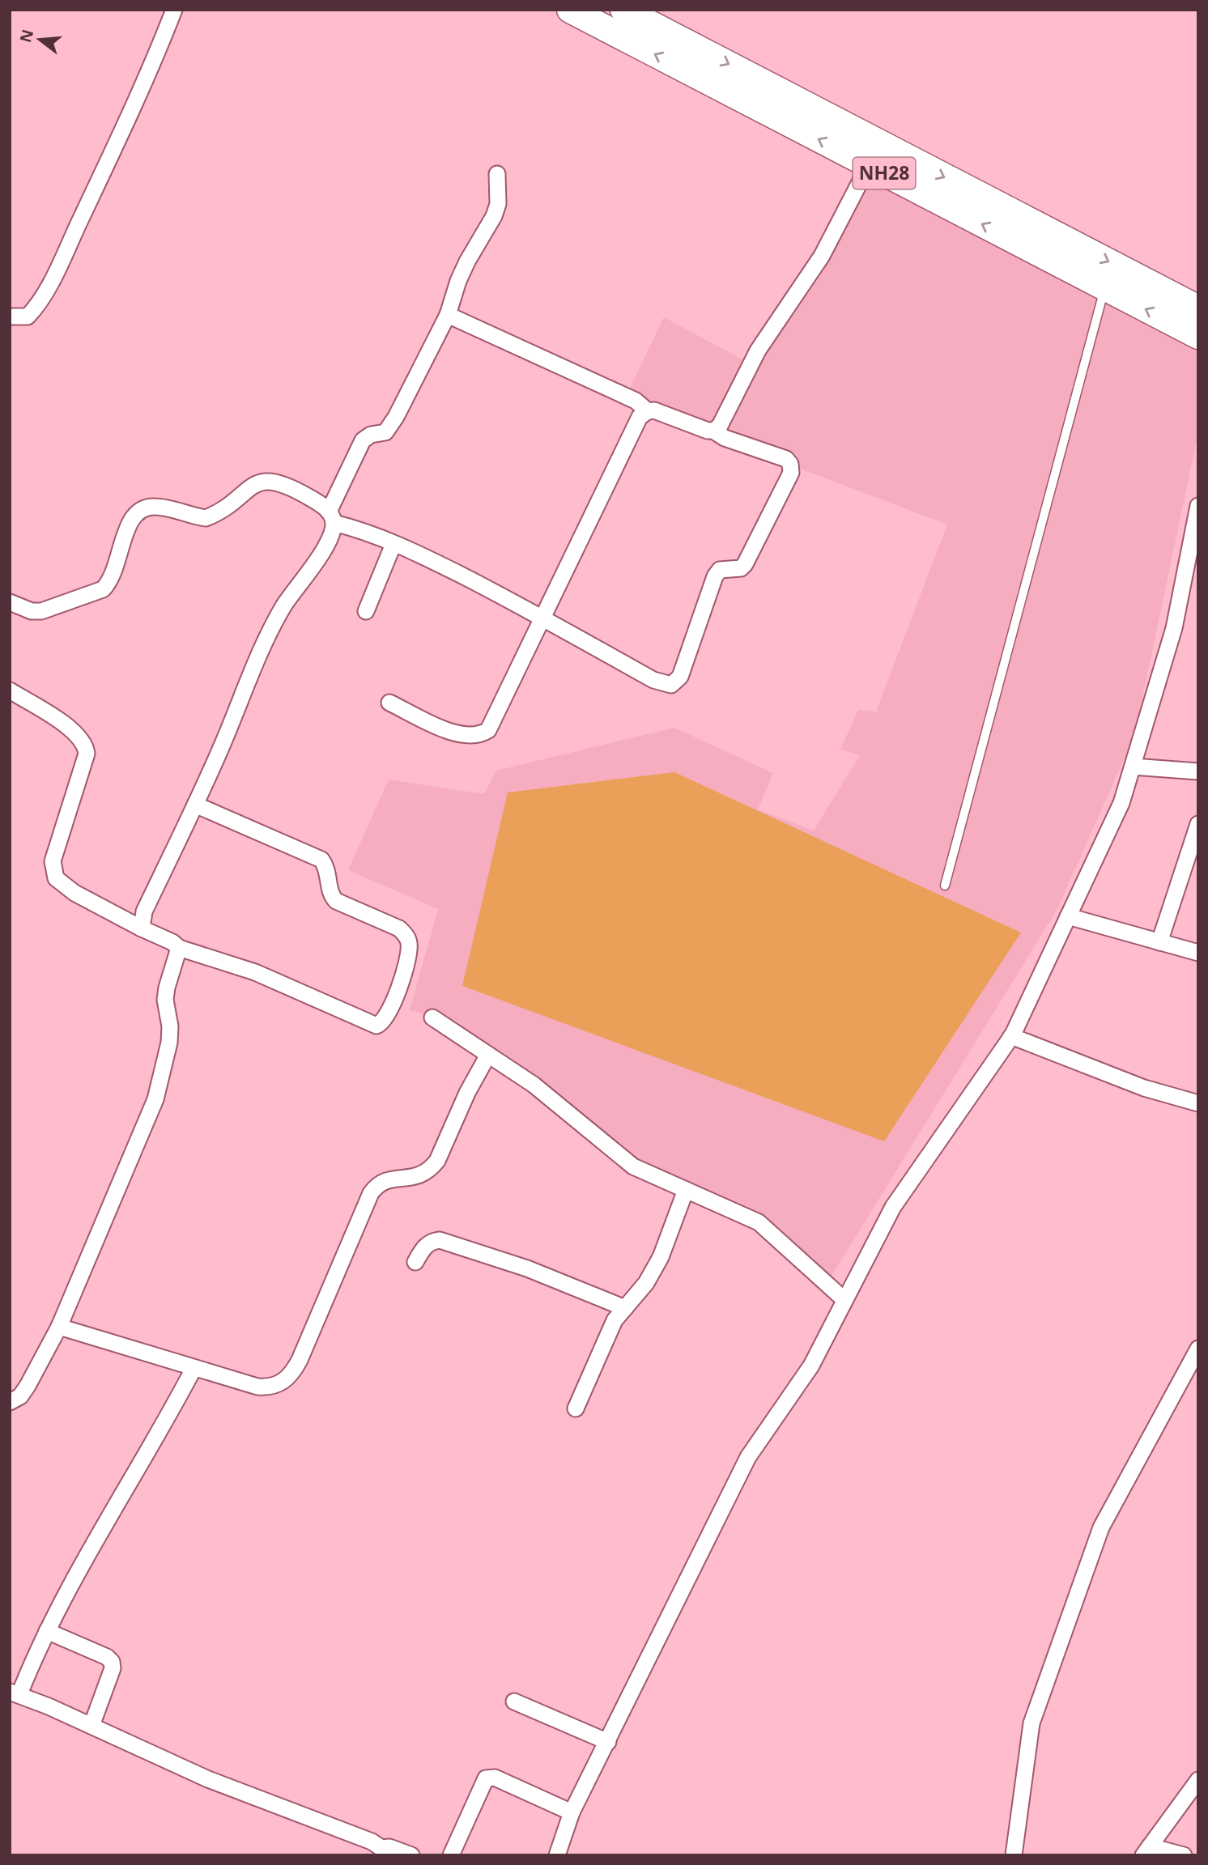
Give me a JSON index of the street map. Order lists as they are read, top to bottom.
{
  "streets": {
    "highway": ["NH28"]
  },
  "north": "left"
}
